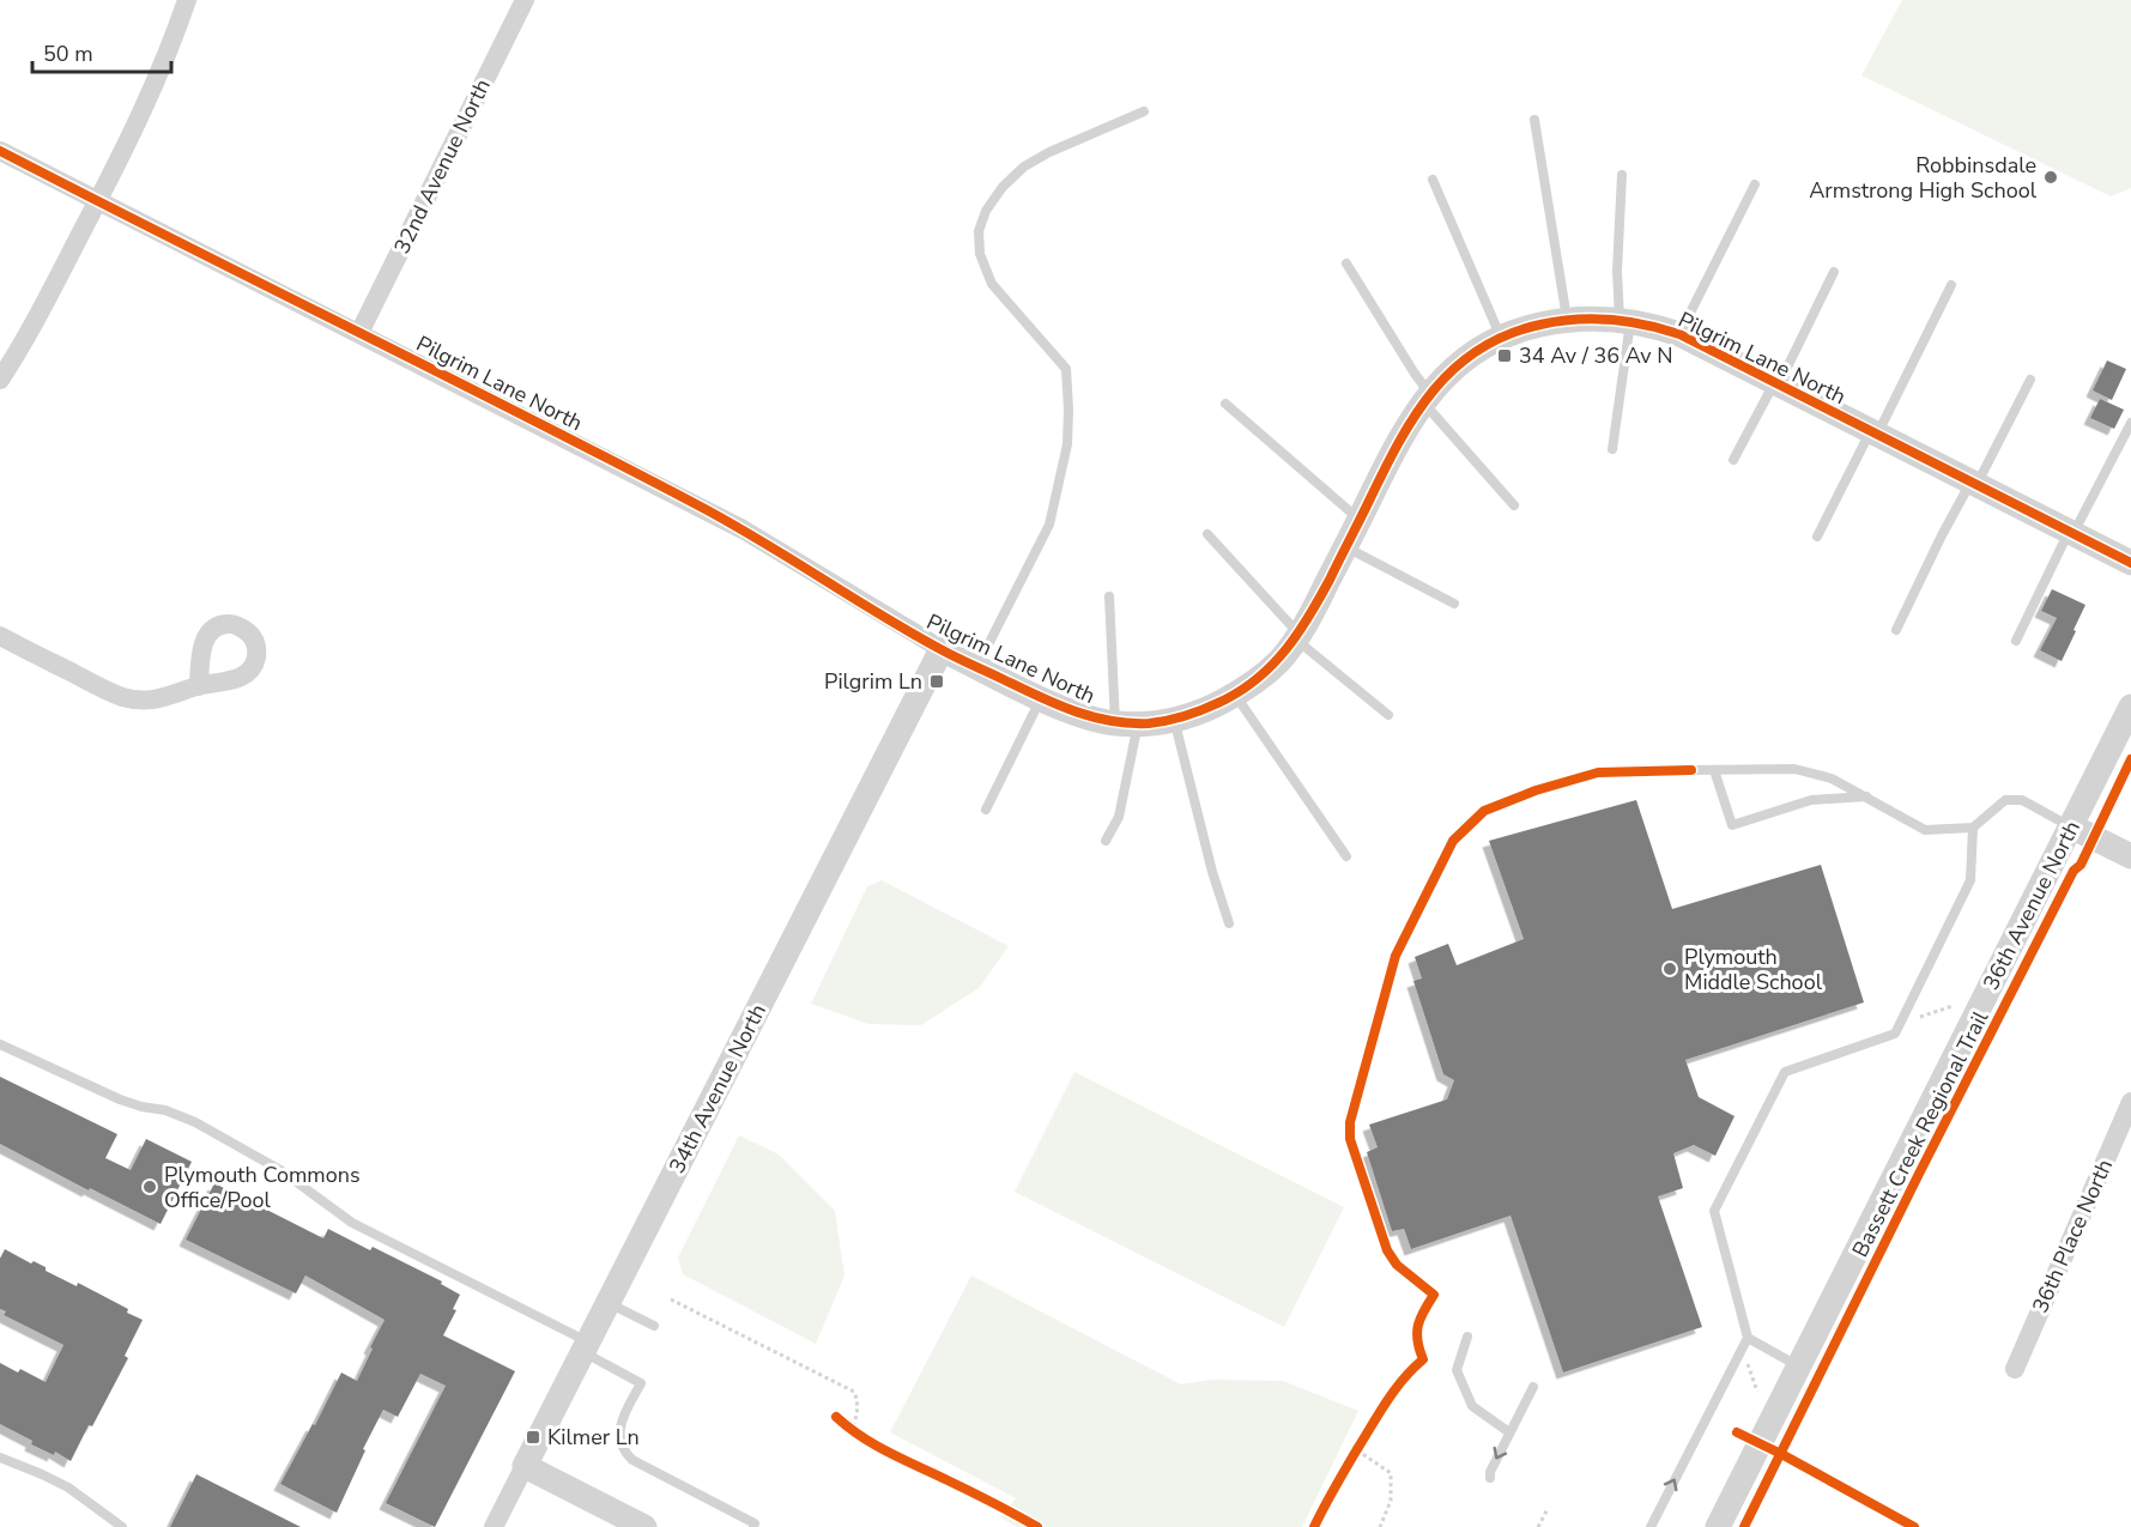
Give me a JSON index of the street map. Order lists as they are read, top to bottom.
{
  "streets": {
    "street": [
      "32nd Avenue North",
      "Pilgrim Lane North",
      "36th Avenue North",
      "34th Avenue North",
      "36th Place North"
    ],
    "cycle path": ["Bassett Creek Regional Trail"]
  },
  "crossings": [
    ["32nd Avenue North", "Pilgrim Lane North"],
    ["Pilgrim Lane North", "34th Avenue North"]
  ],
  "places": {
    "other": ["Robbinsdale Armstrong High School", "Plymouth Middle School", "Plymouth Commons Office/Pool"],
    "transit": ["34 Av / 36 Av N", "Pilgrim Ln", "Kilmer Ln"]
  },
  "scale_bar": "50 m"
}
